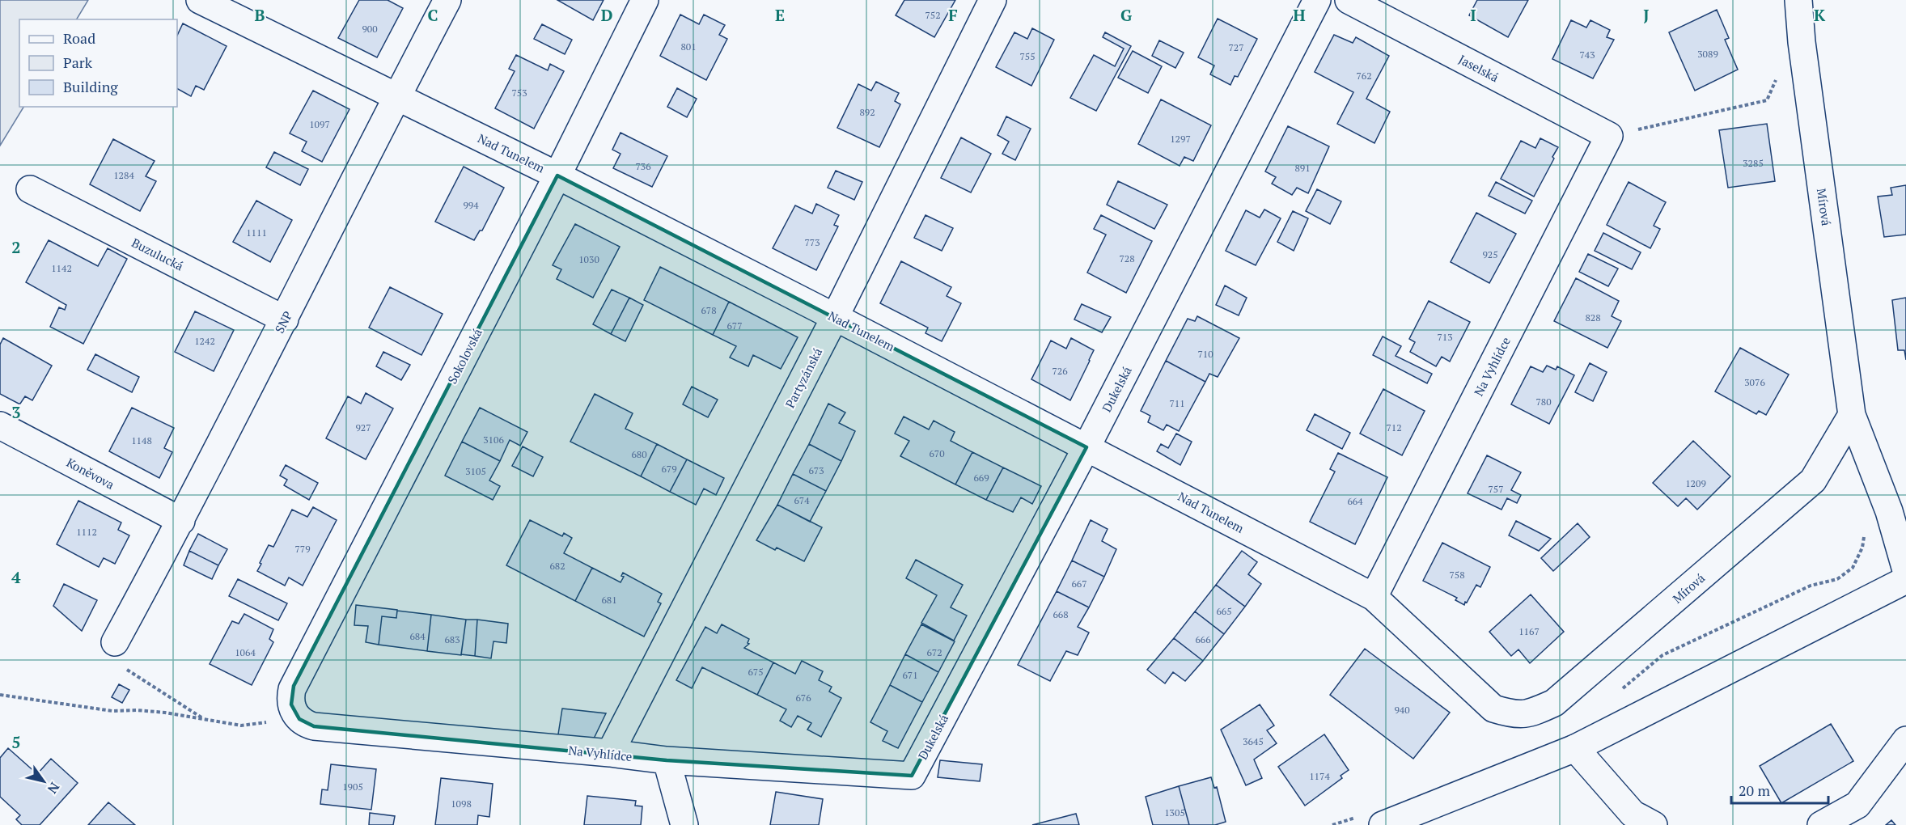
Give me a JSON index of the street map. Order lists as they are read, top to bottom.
{
  "streets": {
    "street": [
      "Jaselská",
      "Nad Tunelem",
      "Mírová",
      "Buzulucká",
      "SNP",
      "Sokolovská",
      "Na Vyhlídce",
      "Partyzánská",
      "Dukelská",
      "Koněvova"
    ]
  },
  "crossings": [
    ["Jaselská", "Na Vyhlídce"],
    ["Nad Tunelem", "Mírová"],
    ["Nad Tunelem", "SNP"],
    ["Nad Tunelem", "Sokolovská"],
    ["Nad Tunelem", "Na Vyhlídce"],
    ["Nad Tunelem", "Partyzánská"],
    ["Nad Tunelem", "Dukelská"],
    ["Buzulucká", "SNP"],
    ["SNP", "Koněvova"],
    ["Sokolovská", "Na Vyhlídce"],
    ["Na Vyhlídce", "Partyzánská"],
    ["Na Vyhlídce", "Dukelská"]
  ],
  "house_numbers": [
    "752",
    "900",
    "801",
    "727",
    "3089",
    "743",
    "755",
    "762",
    "753",
    "892",
    "1097",
    "1297",
    "3285",
    "736",
    "891",
    "1284",
    "994",
    "1111",
    "773",
    "925",
    "728",
    "1030",
    "1142",
    "678",
    "828",
    "677",
    "713",
    "1242",
    "710",
    "726",
    "3076",
    "780",
    "711",
    "927",
    "712",
    "3106",
    "1148",
    "670",
    "680",
    "679",
    "673",
    "3105",
    "669",
    "1209",
    "757",
    "674",
    "664",
    "1112",
    "779",
    "682",
    "758",
    "667",
    "681",
    "665",
    "668",
    "1167",
    "684",
    "683",
    "666",
    "1064",
    "672",
    "675",
    "671",
    "676",
    "940",
    "3645",
    "1174",
    "1905",
    "1098",
    "1305"
  ],
  "legend": ["Road", "Park", "Building"],
  "scale_bar": "20 m",
  "north": "bottom right",
  "grid": {
    "columns": [
      "B",
      "C",
      "D",
      "E",
      "F",
      "G",
      "H",
      "I",
      "J",
      "K"
    ],
    "rows": [
      "2",
      "3",
      "4",
      "5"
    ]
  }
}
